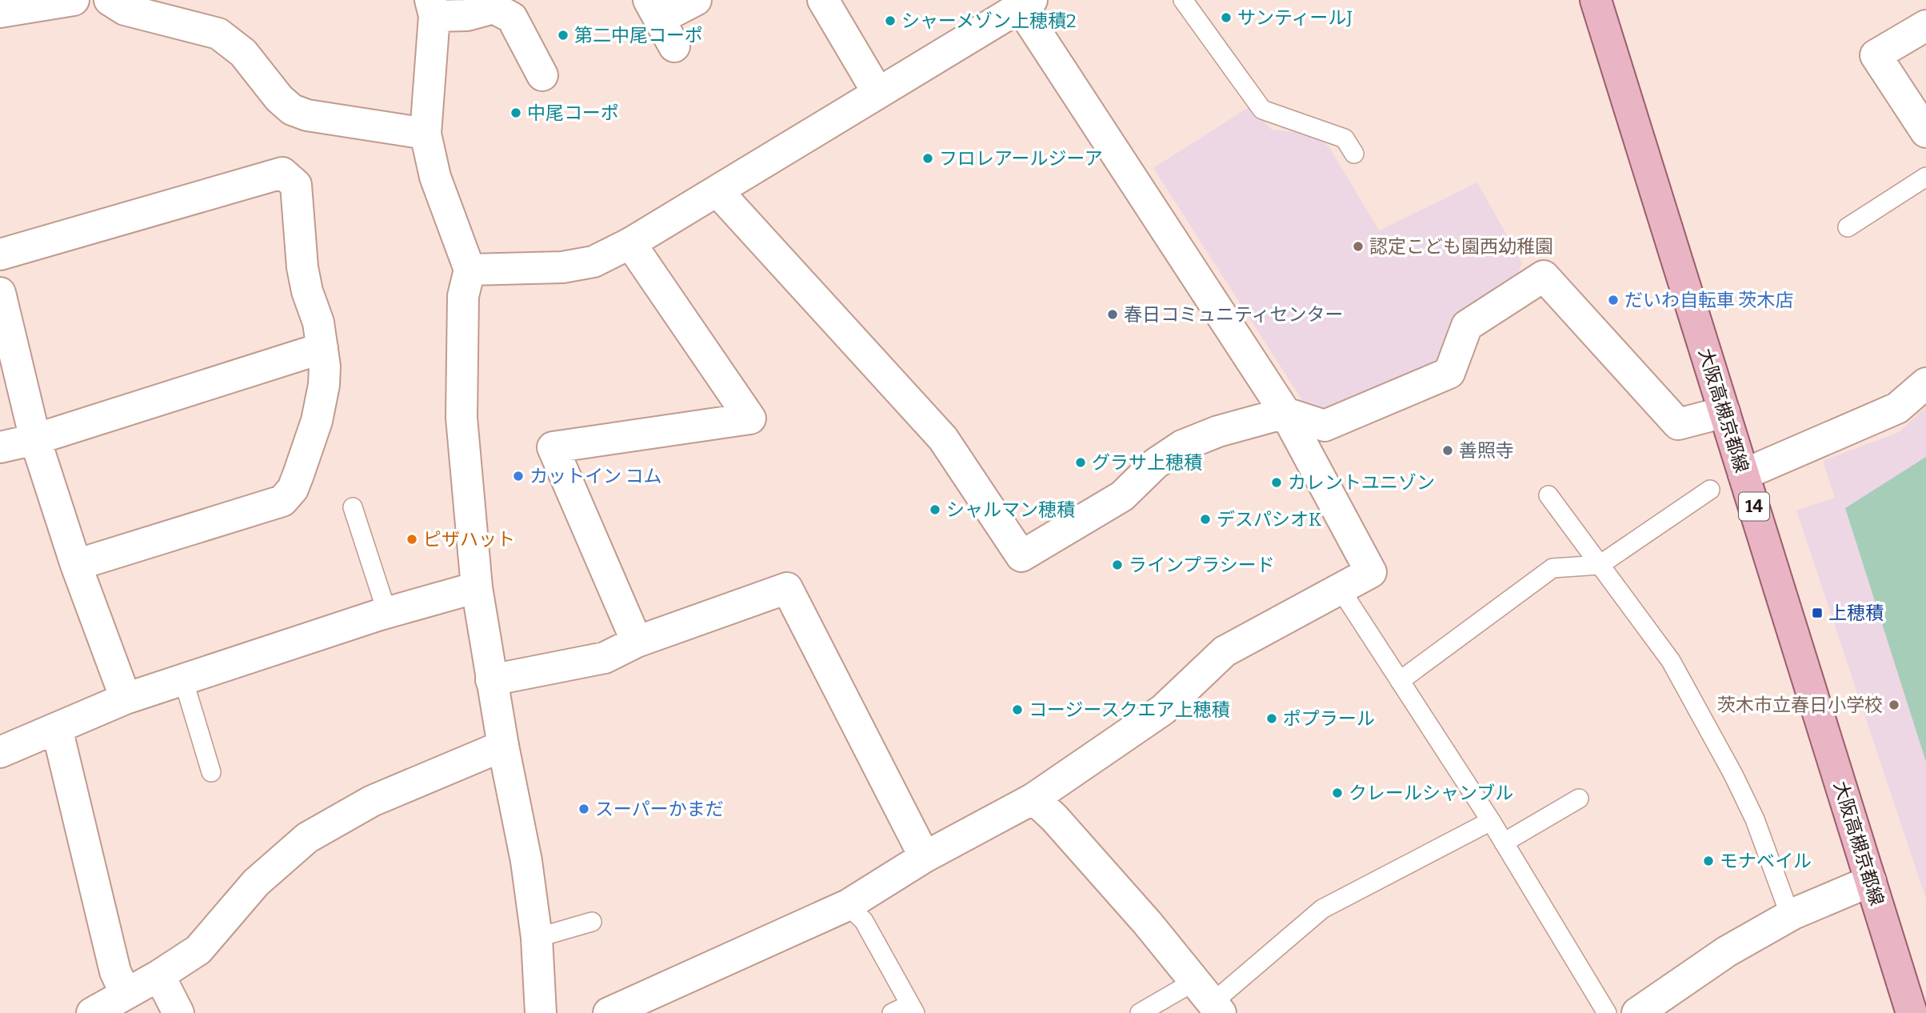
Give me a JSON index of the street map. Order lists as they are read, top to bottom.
{
  "streets": {
    "main road": ["大阪高槻京都線", "14"]
  },
  "places": {
    "other": [
      "サンティールJ",
      "シャーメゾン上穂積2",
      "第二中尾コーポ",
      "中尾コーポ",
      "フロレアールジーア",
      "認定こども園西幼稚園",
      "だいわ自転車 茨木店",
      "春日コミュニティセンター",
      "善照寺",
      "グラサ上穂積",
      "カットイン コム",
      "カレントユニゾン",
      "シャルマン穂積",
      "デスパシオK",
      "ピザハット",
      "ラインプラシード",
      "茨木市立春日小学校",
      "コージースクエア上穂積",
      "ポプラール",
      "クレールシャンブル",
      "スーパーかまだ",
      "モナベイル"
    ],
    "transit": ["上穂積"]
  }
}
